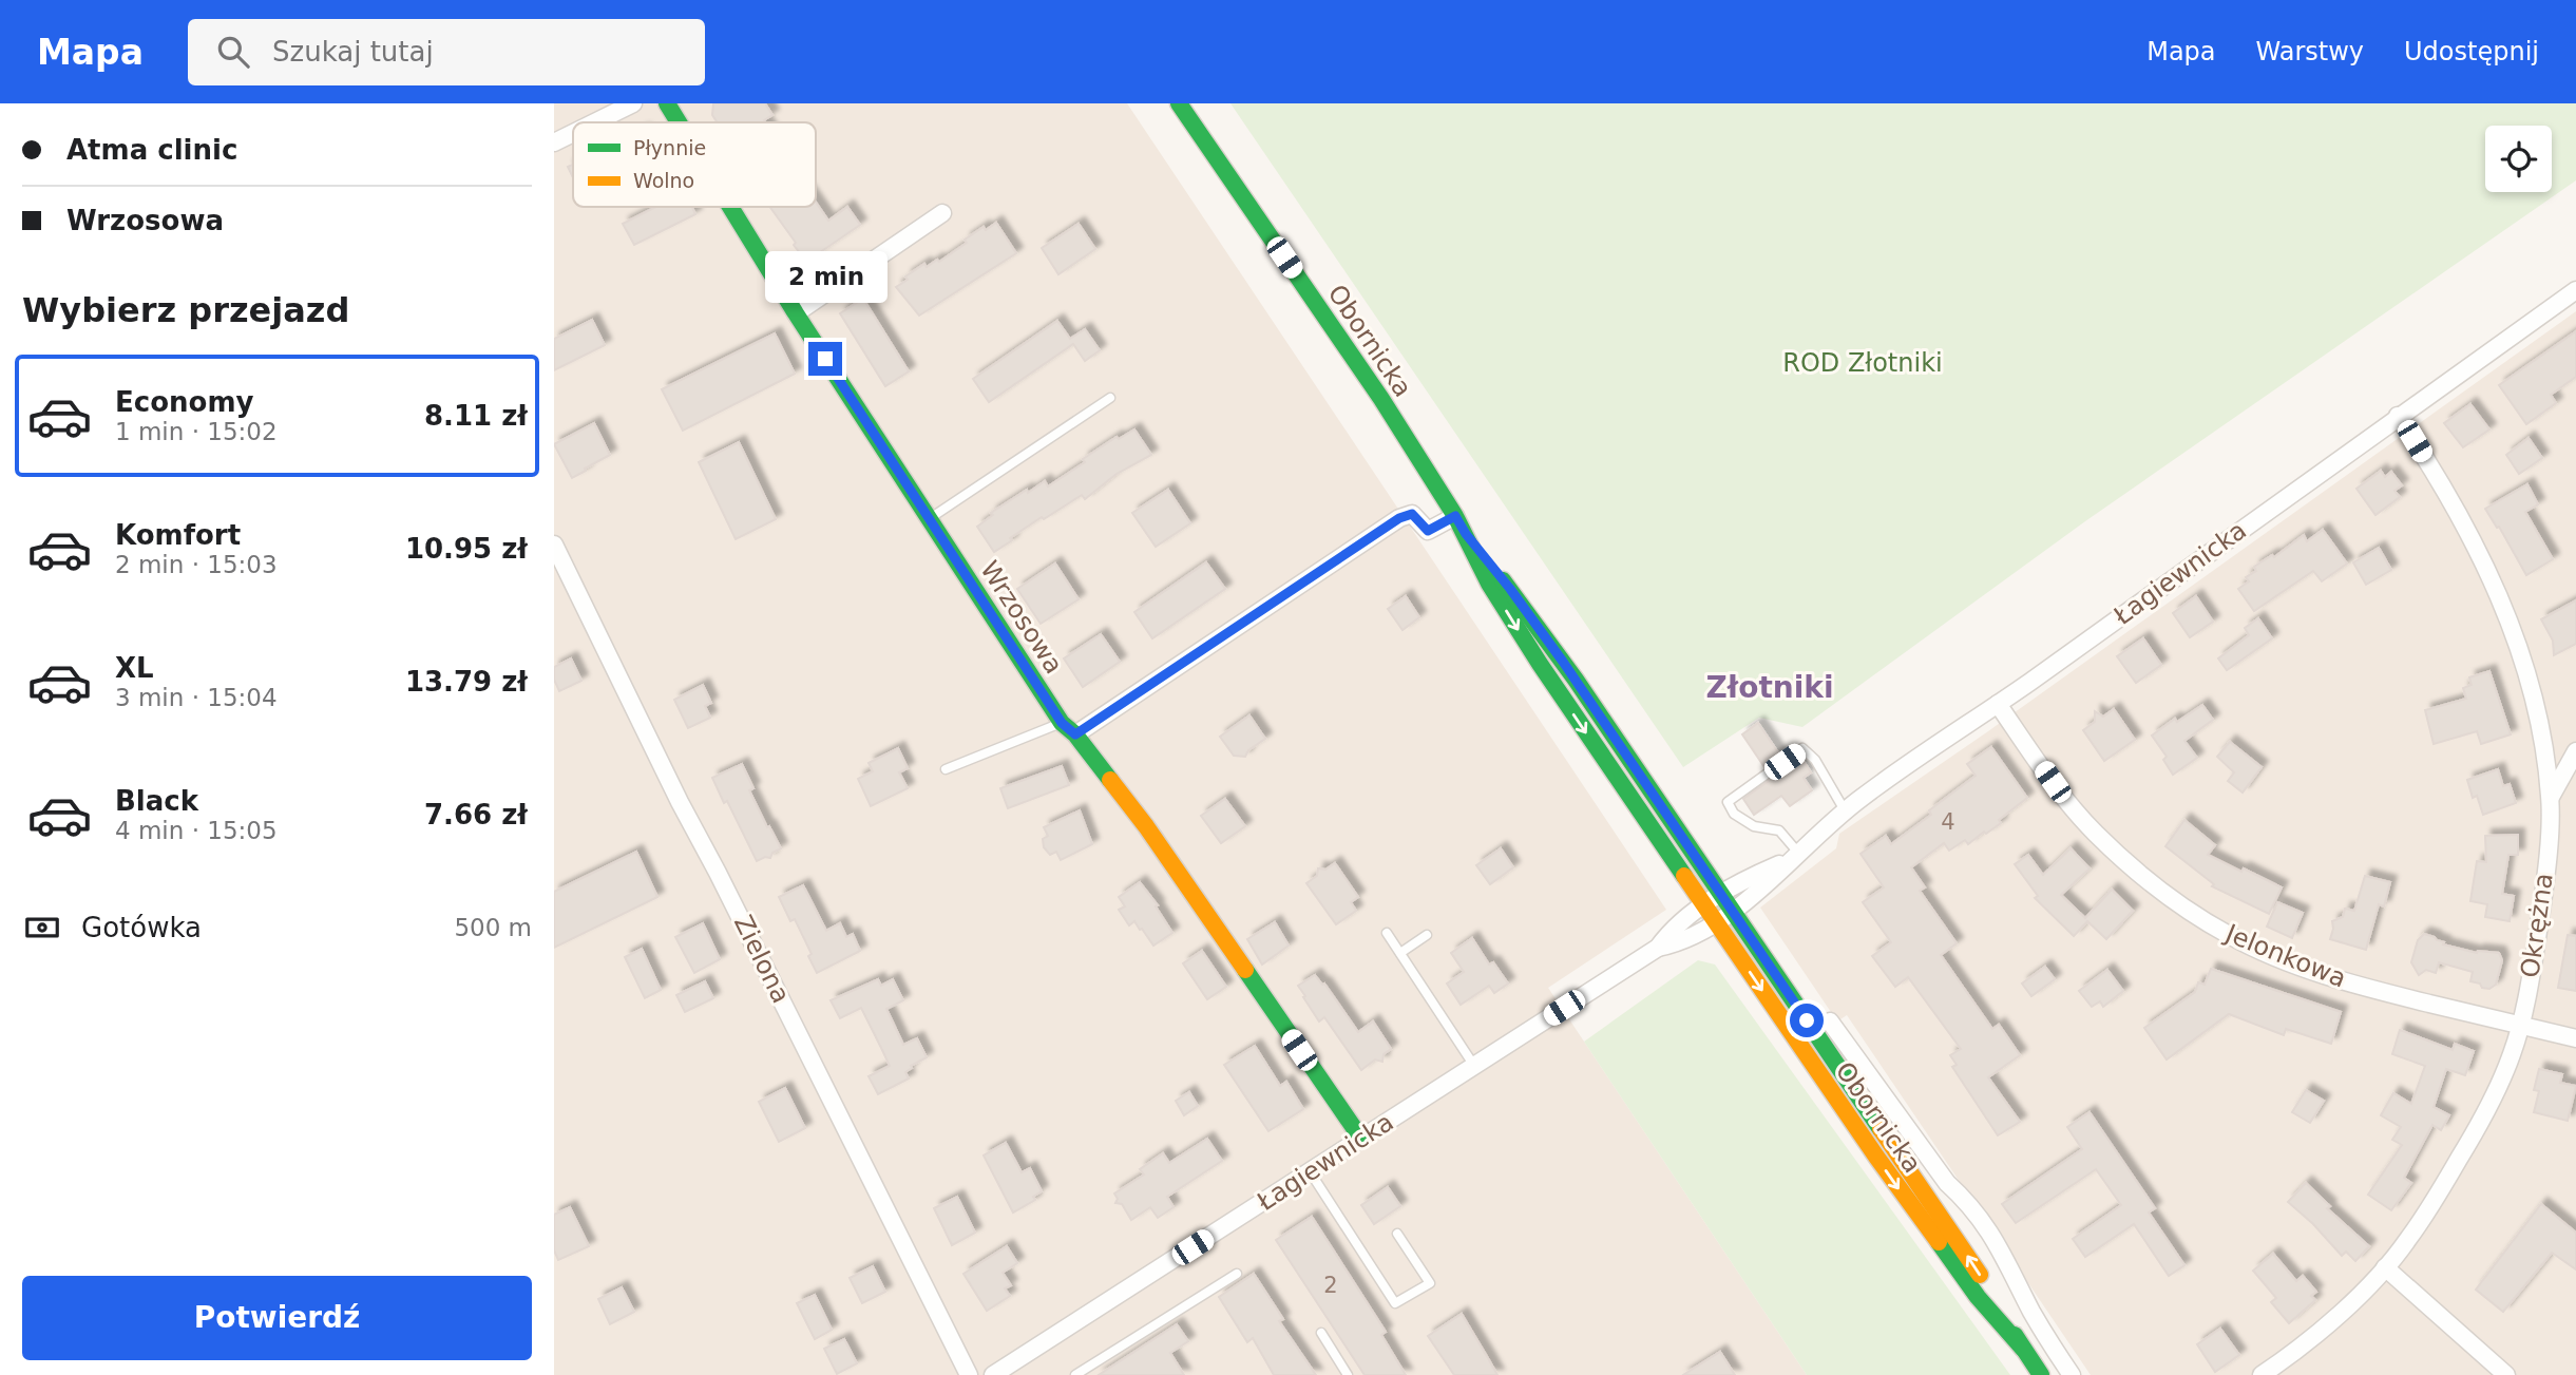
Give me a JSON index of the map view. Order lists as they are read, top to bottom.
{
  "streets": {
    "main road": ["Obornicka", "Wrzosowa"],
    "street": [
      "Łagiewnicka",
      "Okrężna",
      "Jelonkowa",
      "Zielona"
    ]
  },
  "crossings": [
    ["Obornicka", "Łagiewnicka"],
    ["Łagiewnicka", "Wrzosowa"],
    ["Łagiewnicka", "Okrężna"],
    ["Łagiewnicka", "Jelonkowa"],
    ["Okrężna", "Jelonkowa"]
  ],
  "districts": ["Złotniki"],
  "parks": ["ROD Złotniki"],
  "house_numbers": ["4", "2"],
  "legend": ["Płynnie", "Wolno"],
  "page": {
    "header": "Mapa",
    "search": "Szukaj tutaj",
    "nav": ["Mapa", "Warstwy", "Udostępnij"],
    "banner": ["Atma clinic", "Wrzosowa"],
    "bubble": "2 min",
    "heading": "Wybierz przejazd",
    "list": [
      {
        "name": "Economy",
        "note": "1 min · 15:02",
        "value": "8.11 zł"
      },
      {
        "name": "Komfort",
        "note": "2 min · 15:03",
        "value": "10.95 zł"
      },
      {
        "name": "XL",
        "note": "3 min · 15:04",
        "value": "13.79 zł"
      },
      {
        "name": "Black",
        "note": "4 min · 15:05",
        "value": "7.66 zł"
      }
    ],
    "pay": ["Gotówka", "500 m"],
    "buttons": "Potwierdź"
  }
}
